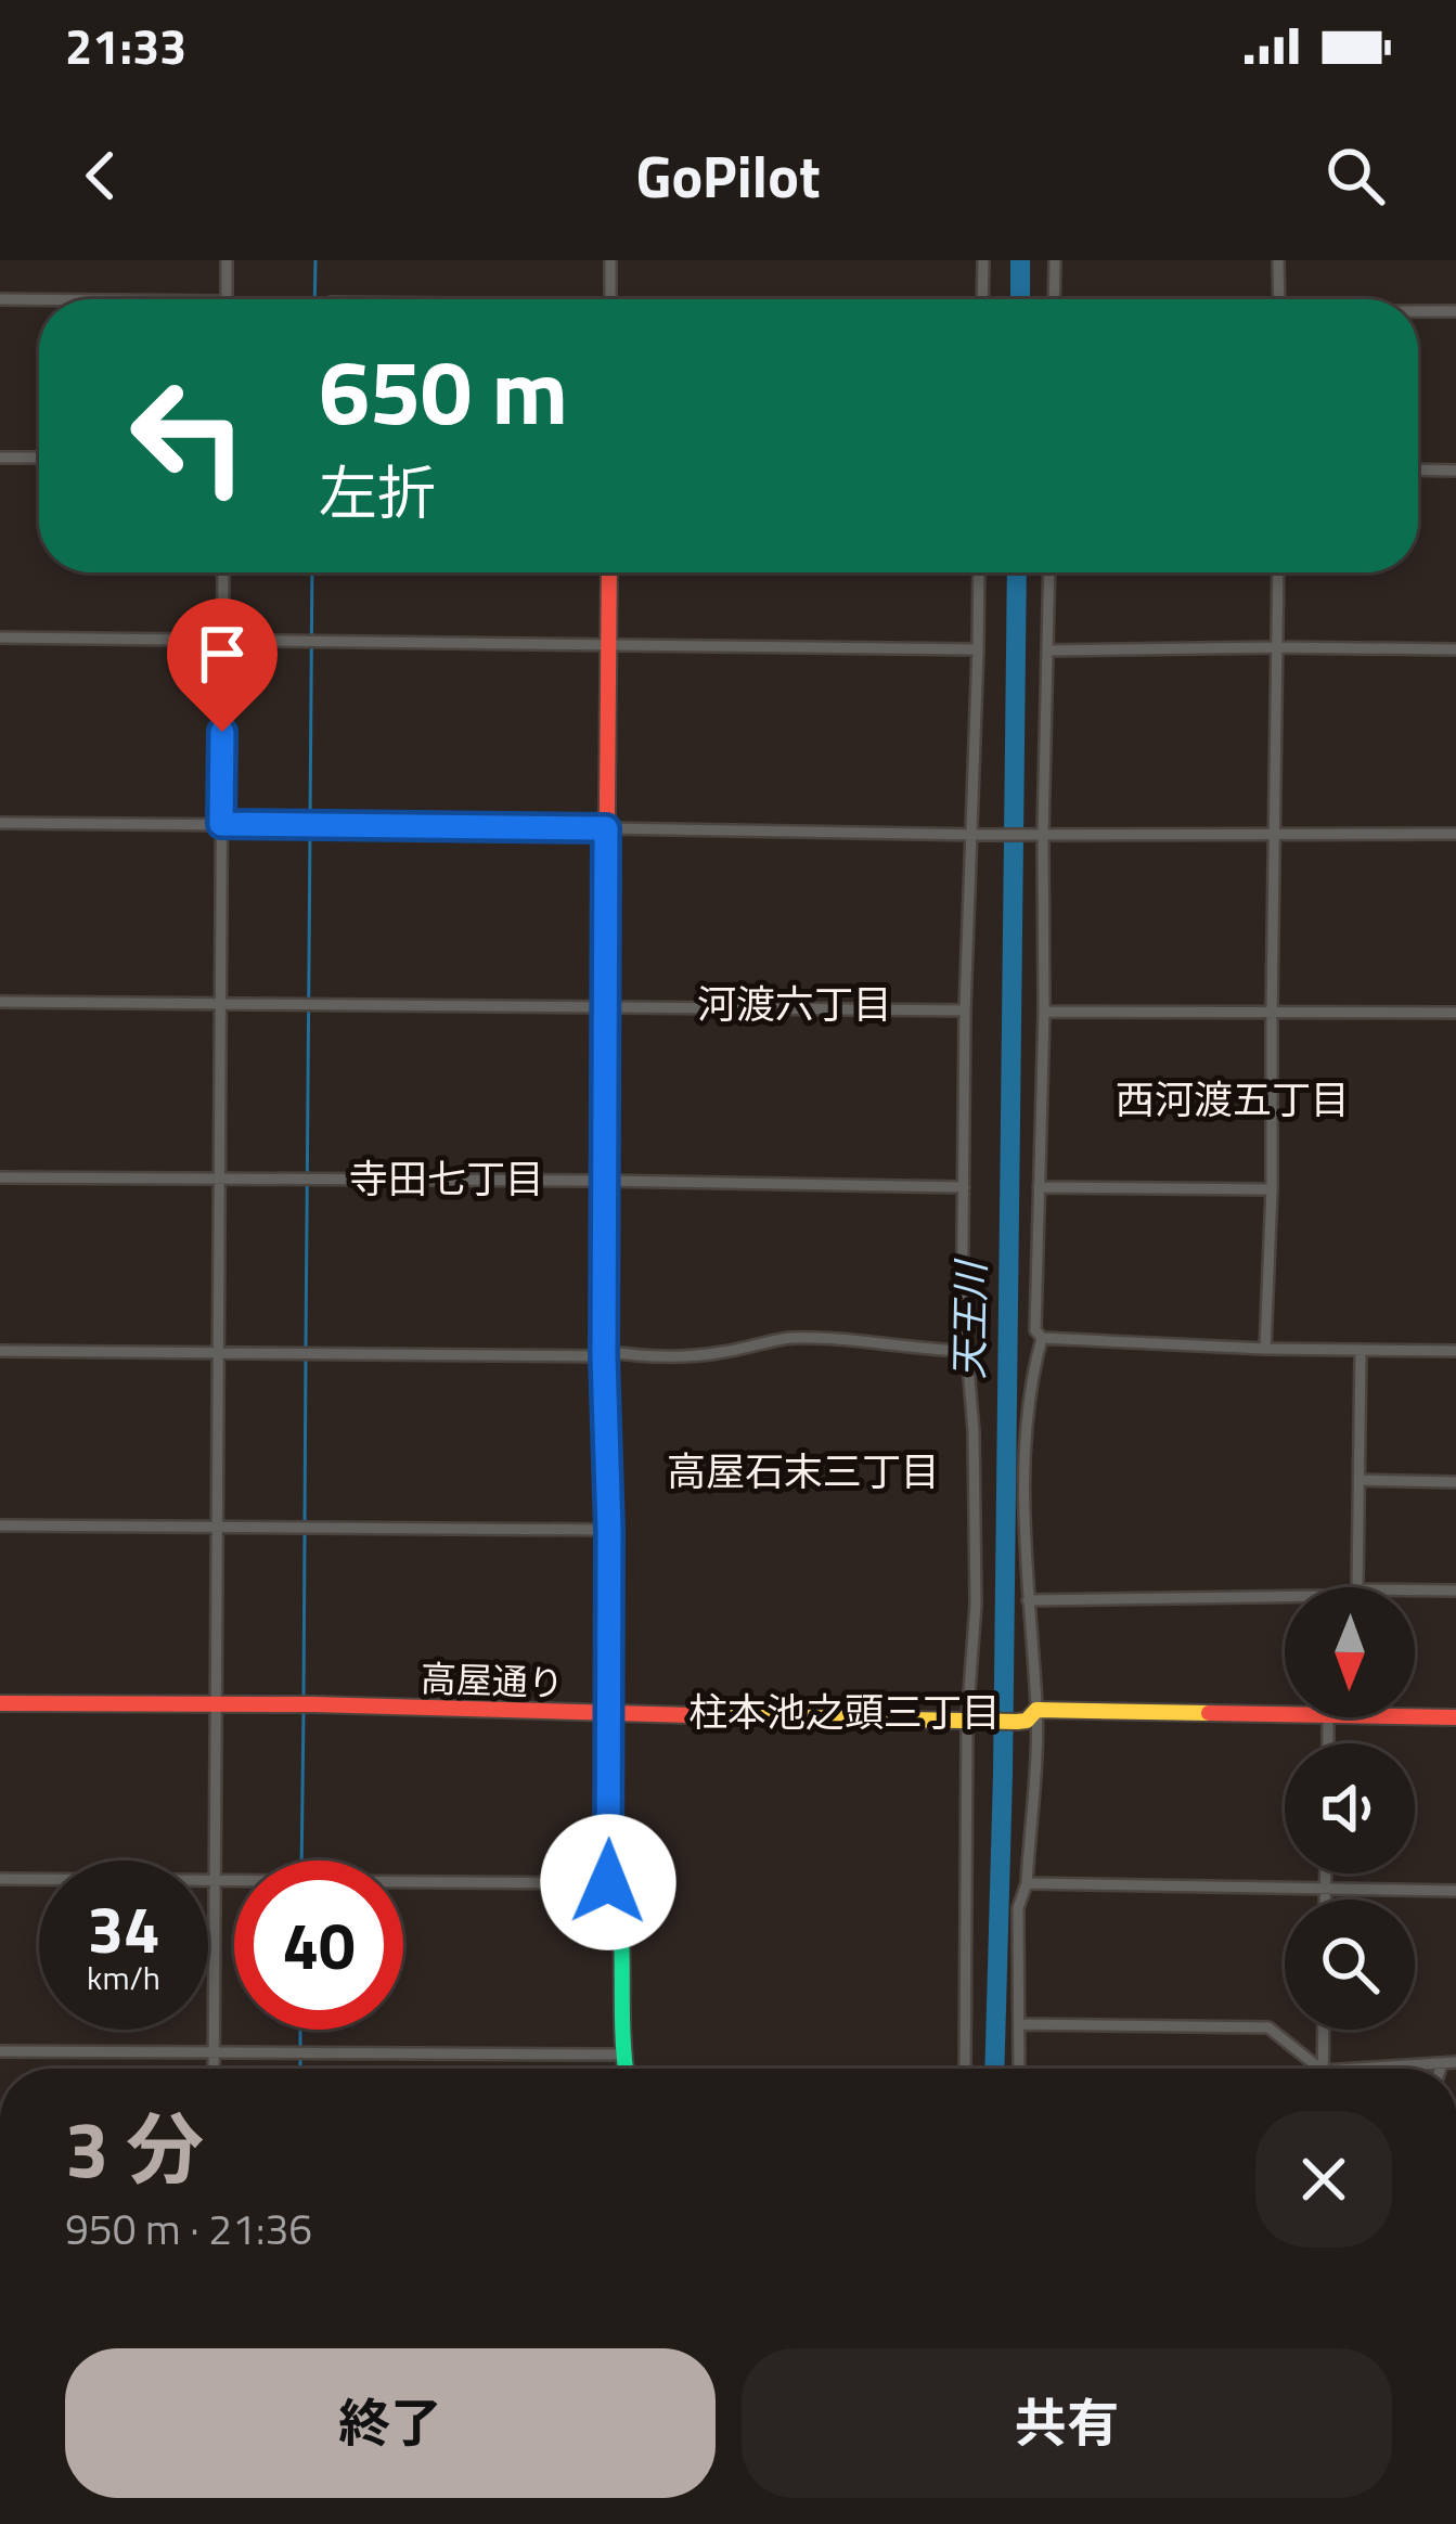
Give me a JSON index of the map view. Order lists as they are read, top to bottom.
{
  "streets": {
    "street": ["高屋通り"]
  },
  "districts": [
    "河渡六丁目",
    "西河渡五丁目",
    "寺田七丁目",
    "高屋石末三丁目",
    "柱本池之頭三丁目"
  ],
  "water": ["天王川"],
  "north": "bottom",
  "page": {
    "status": "21:33",
    "header": "GoPilot",
    "turn": ["650 m", "左折"],
    "speed": "34 km/h",
    "limit": "40",
    "heading": ["3 分", "950 m · 21:36"],
    "buttons": ["終了", "共有"]
  }
}
